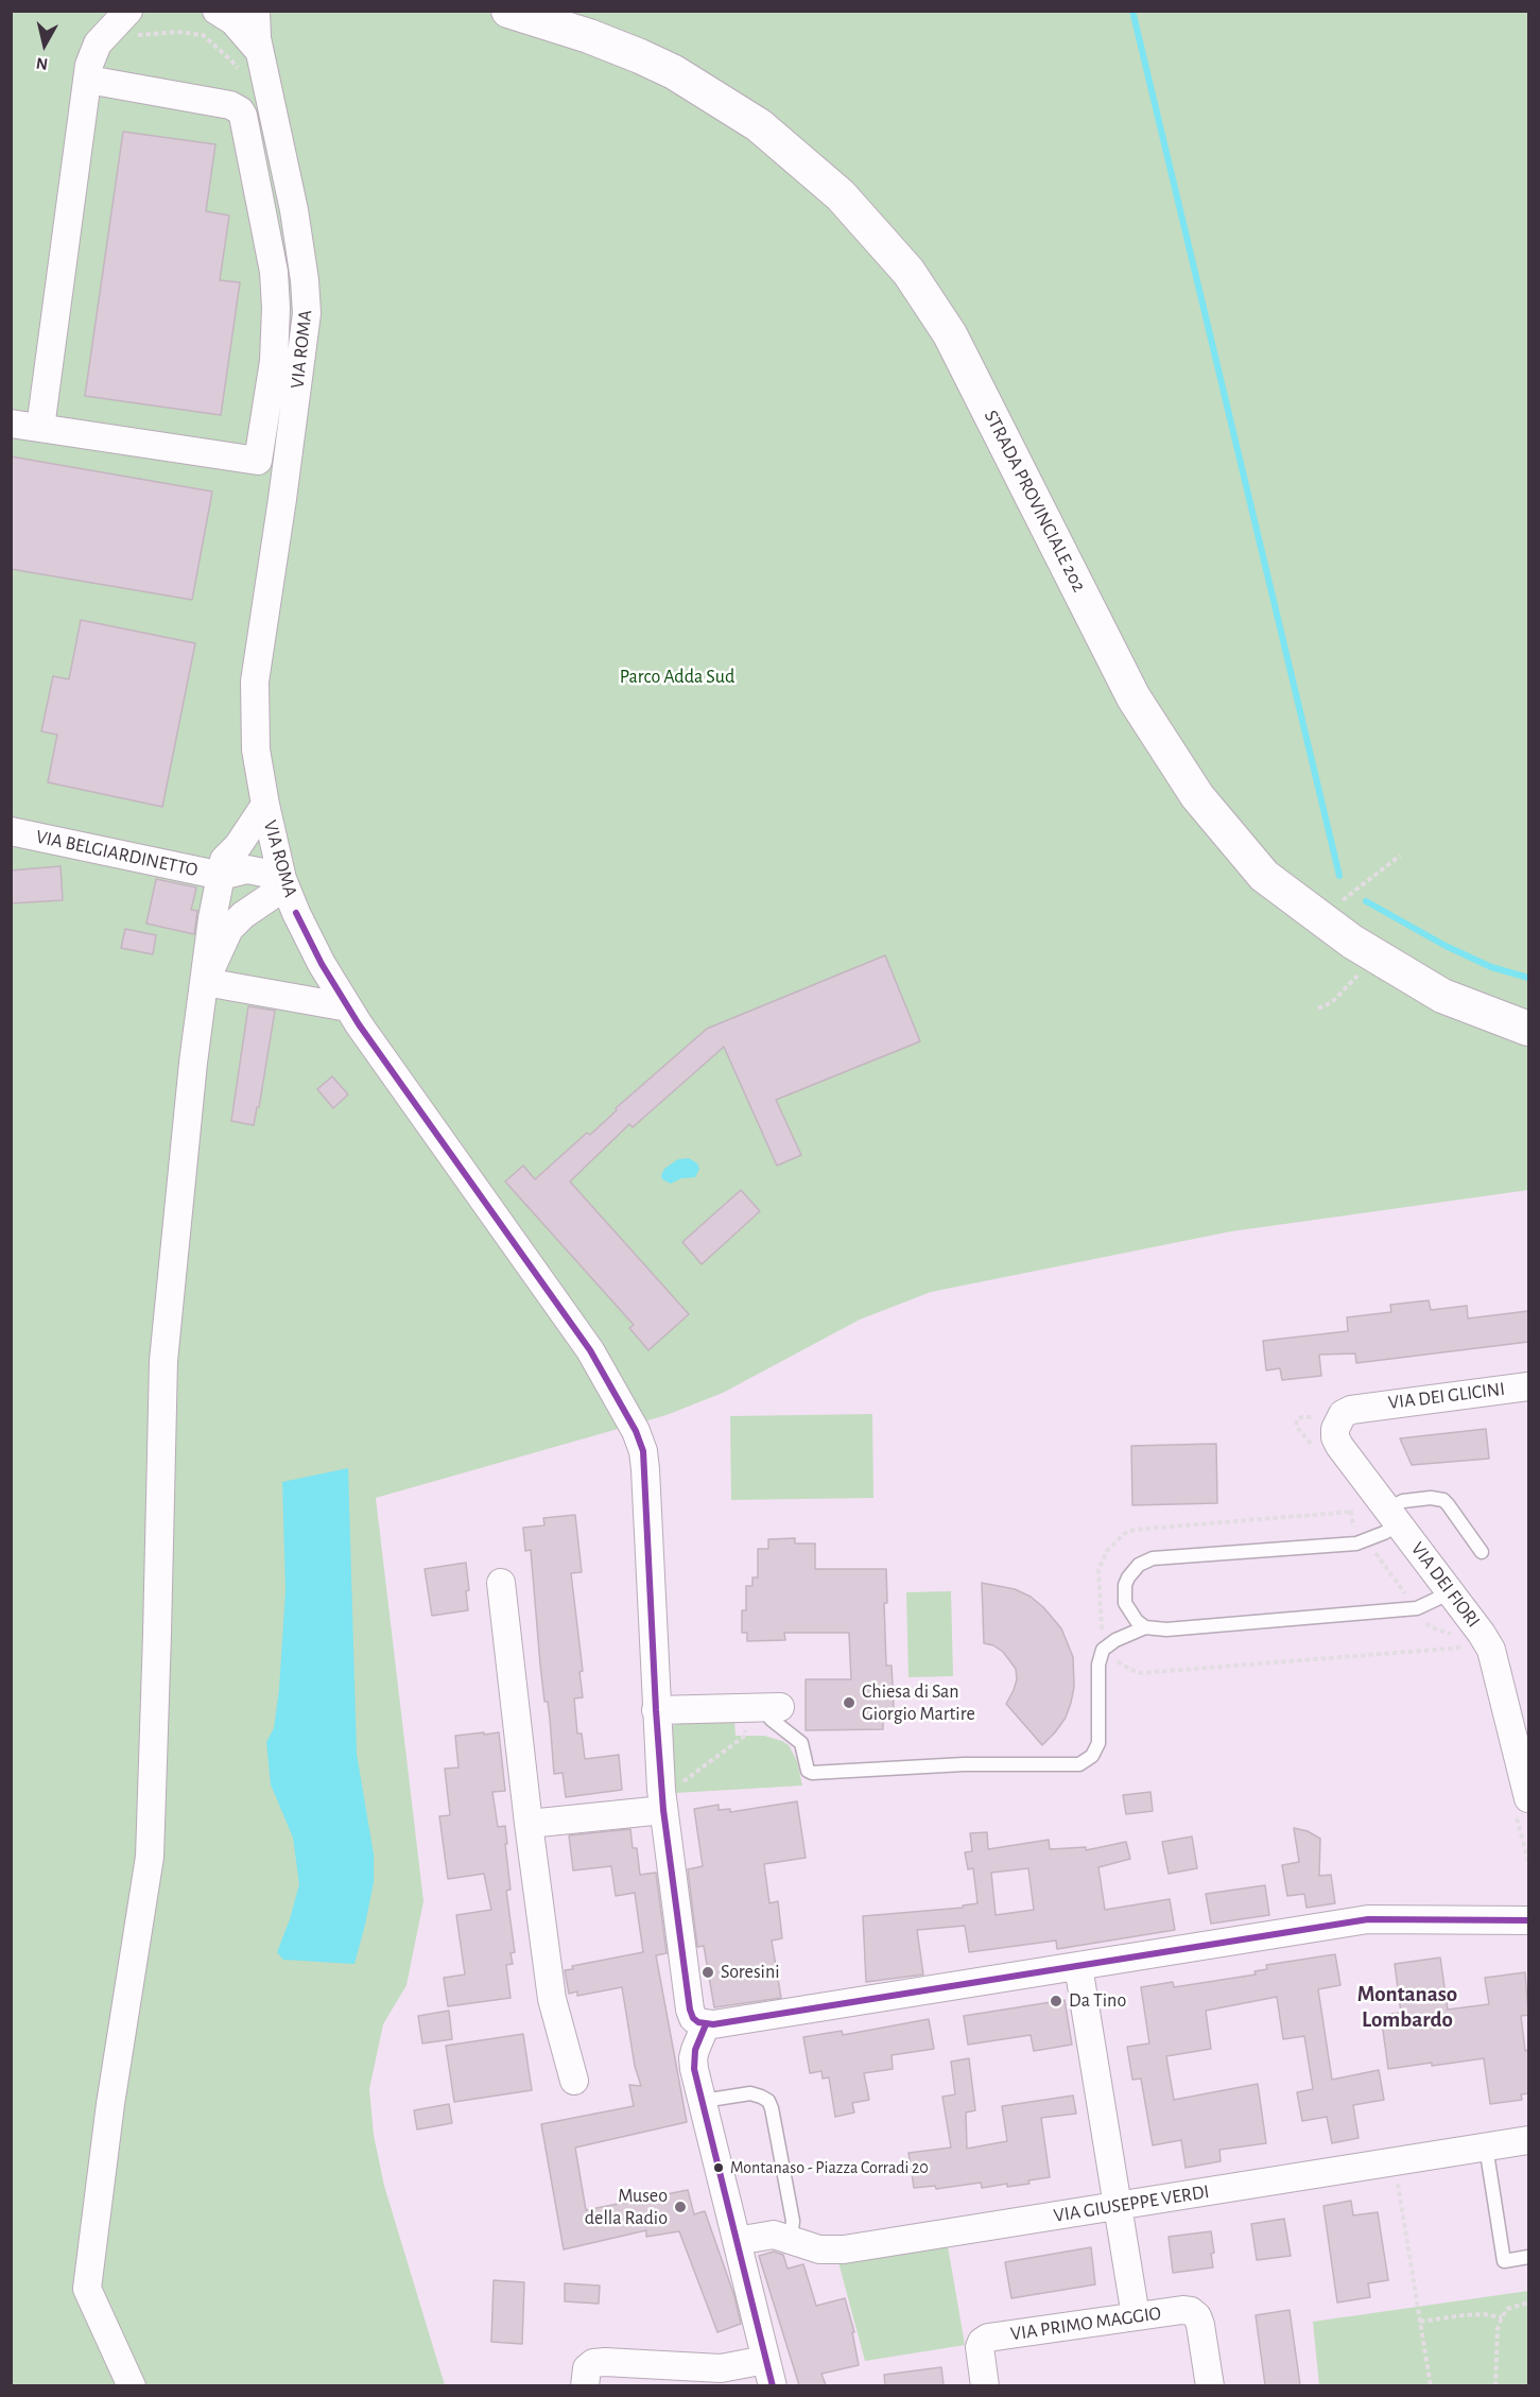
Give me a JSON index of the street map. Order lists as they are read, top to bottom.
{
  "streets": {
    "street": [
      "VIA ROMA",
      "STRADA PROVINCIALE 202",
      "VIA BELGIARDINETTO",
      "VIA DEI GLICINI",
      "VIA DEI FIORI",
      "VIA GIUSEPPE VERDI",
      "VIA PRIMO MAGGIO"
    ]
  },
  "crossings": [
    ["VIA DEI GLICINI", "VIA DEI FIORI"]
  ],
  "districts": ["Montanaso Lombardo"],
  "parks": ["Parco Adda Sud"],
  "places": [
    "Chiesa di San Giorgio Martire",
    "Soresini",
    "Da Tino",
    "Montanaso - Piazza Corradi 20",
    "Museo della Radio"
  ],
  "north": "bottom"
}
